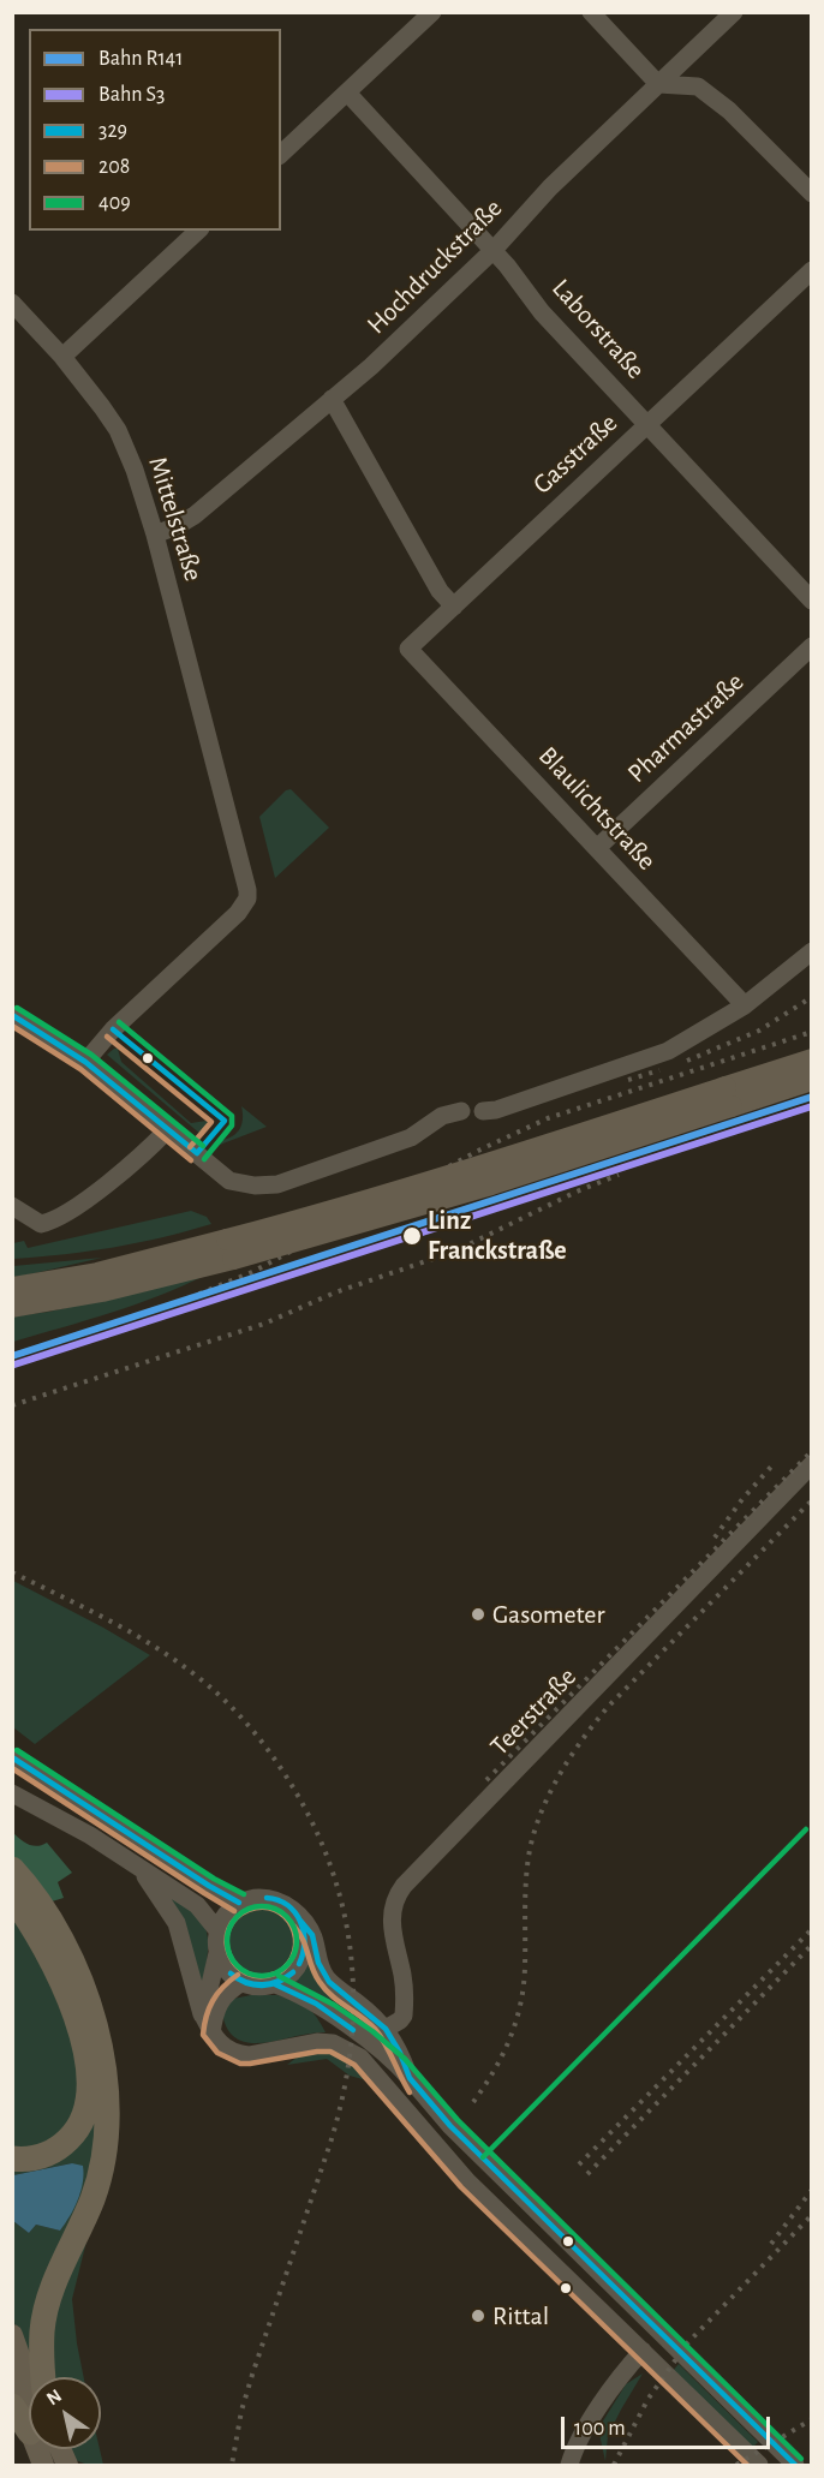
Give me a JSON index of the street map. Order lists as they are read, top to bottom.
{
  "streets": {
    "street": [
      "Hochdruckstraße",
      "Laborstraße",
      "Gasstraße",
      "Mittelstraße",
      "Pharmastraße",
      "Blaulichtstraße",
      "Teerstraße"
    ]
  },
  "crossings": [
    ["Hochdruckstraße", "Laborstraße"],
    ["Hochdruckstraße", "Mittelstraße"],
    ["Laborstraße", "Gasstraße"],
    ["Gasstraße", "Blaulichtstraße"],
    ["Pharmastraße", "Blaulichtstraße"]
  ],
  "places": ["Linz Franckstraße", "Gasometer", "Rittal"],
  "lines": [
    "transit line 409",
    "transit line 329",
    "transit line 208",
    "rail line R141",
    "rail line S3"
  ],
  "legend": [
    "Bahn R141",
    "Bahn S3",
    "329",
    "208",
    "409"
  ],
  "scale_bar": "100 m",
  "north": "top left"
}
